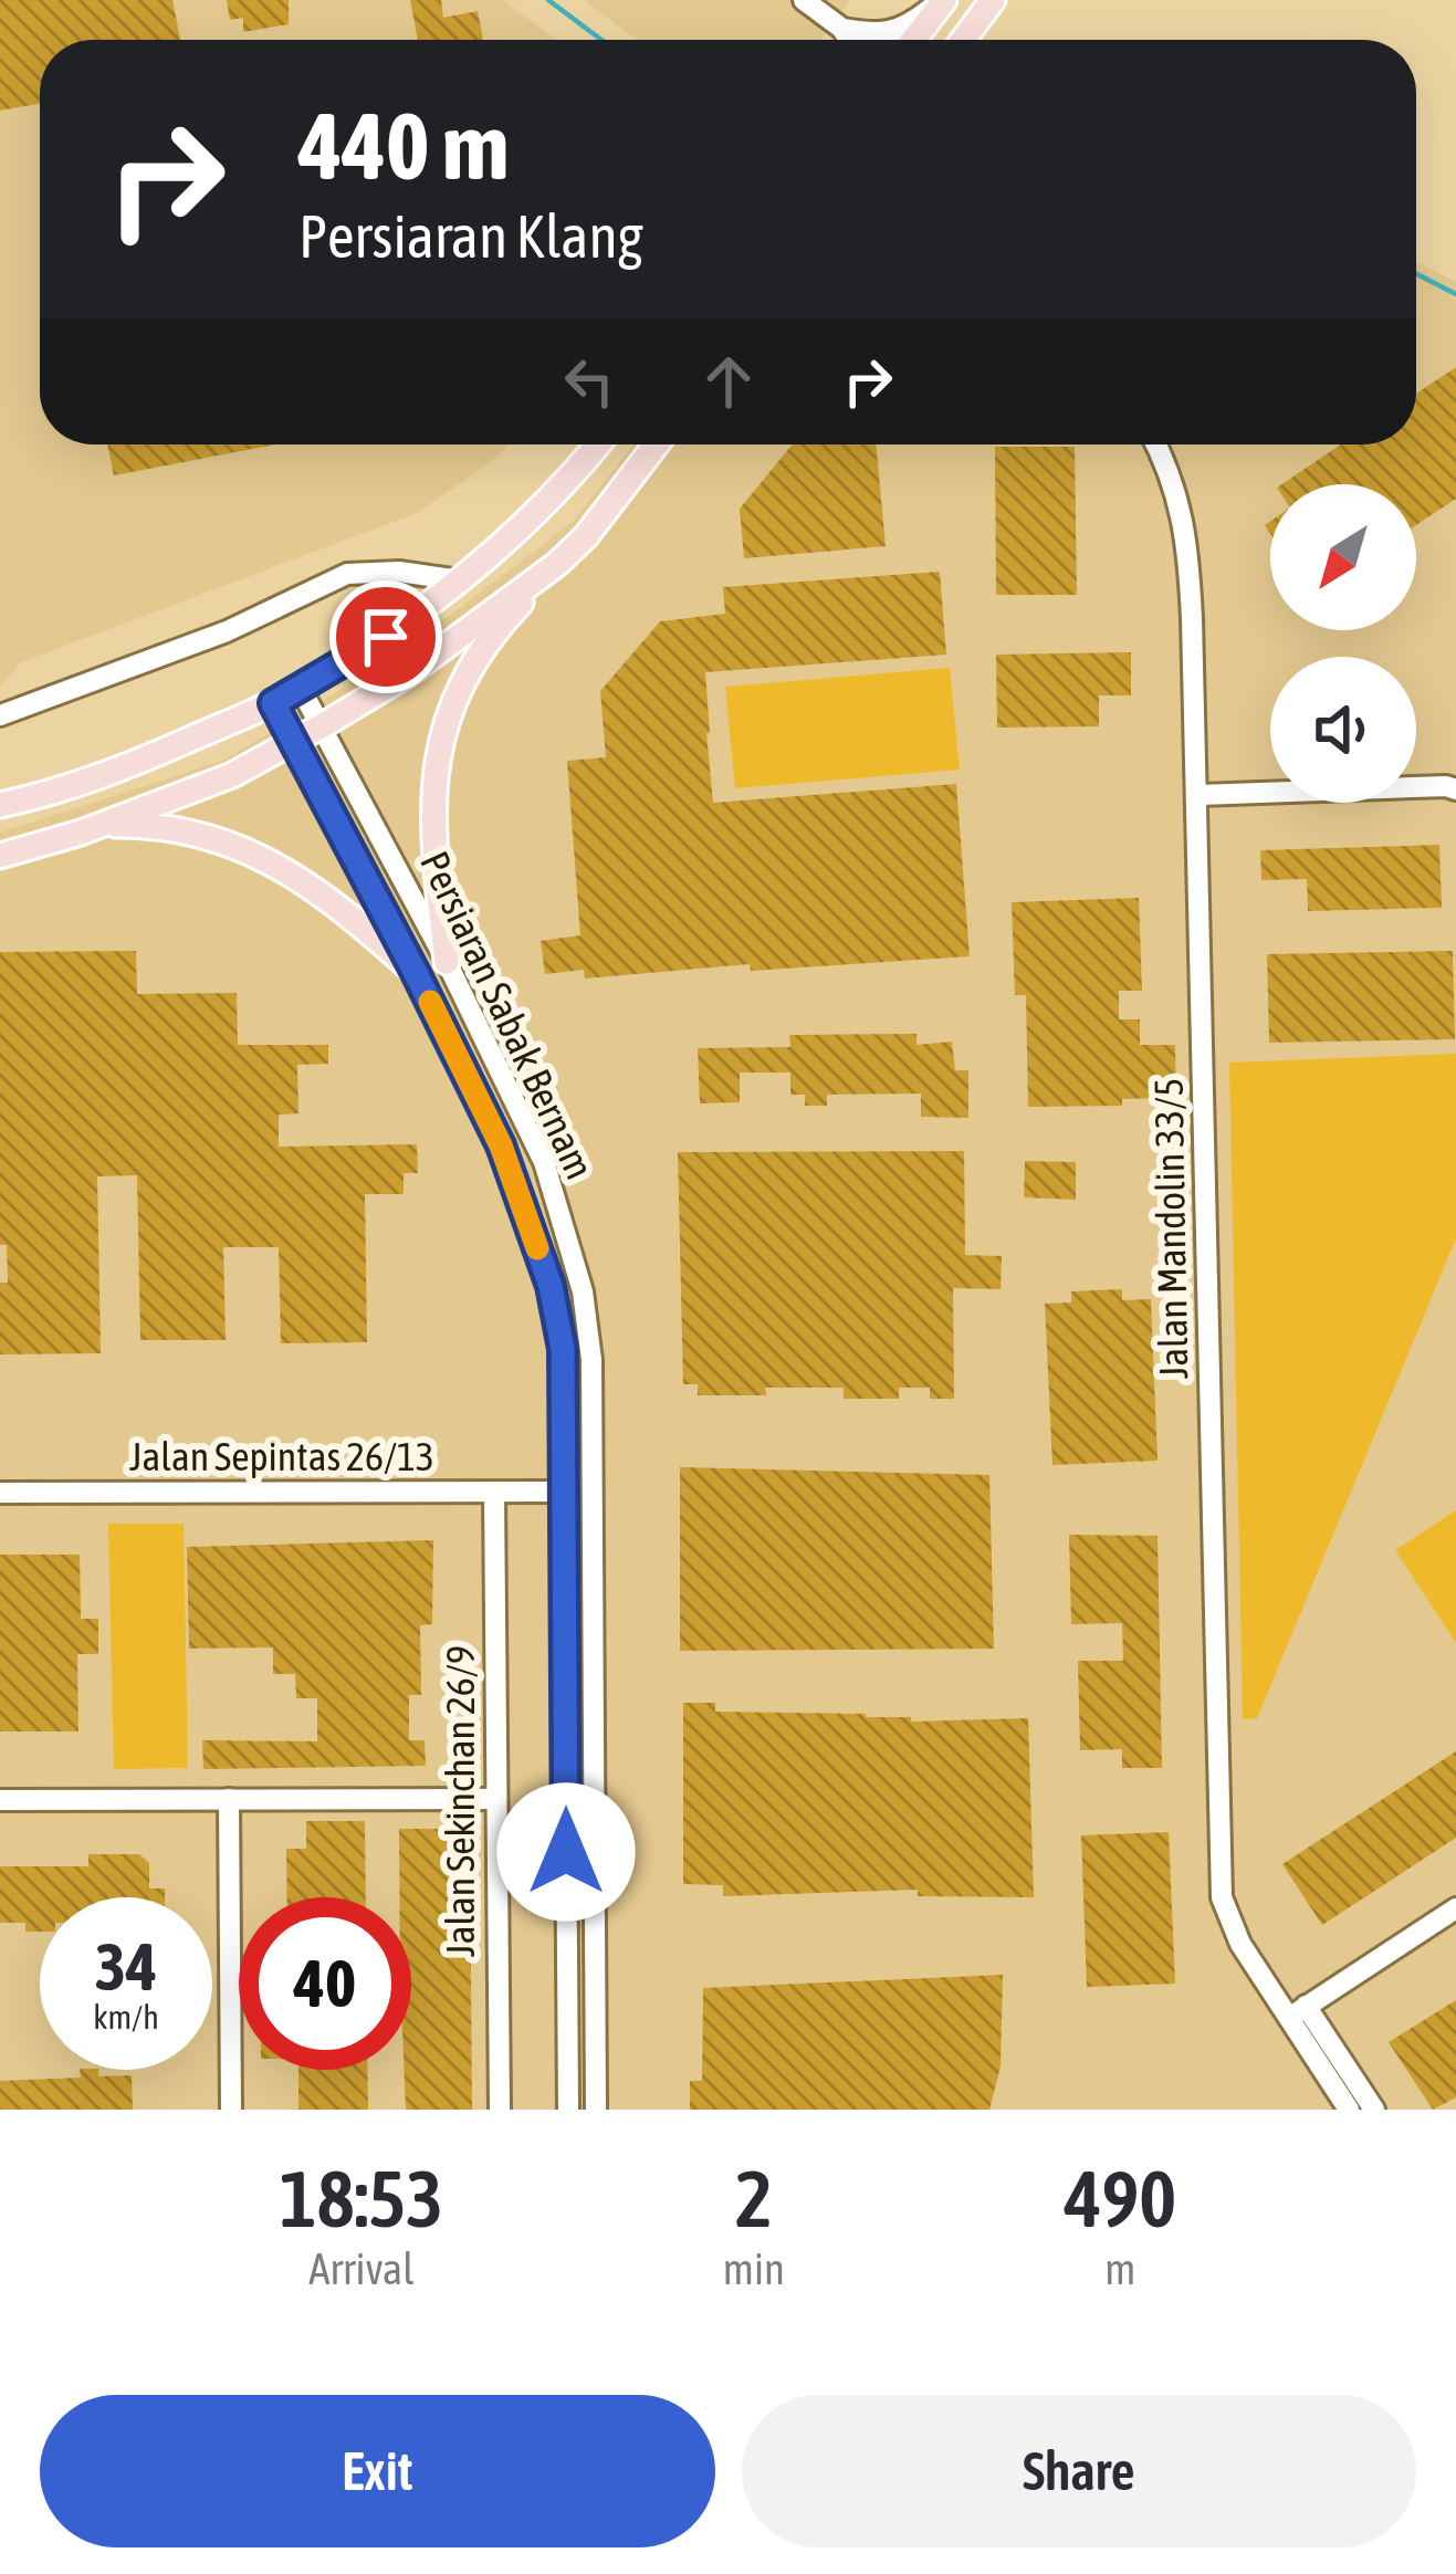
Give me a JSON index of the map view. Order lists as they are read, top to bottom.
{
  "streets": {
    "street": [
      "Persiaran Sabak Bernam",
      "Jalan Mandolin 33/5",
      "Jalan Sepintas 26/13",
      "Jalan Sekinchan 26/9"
    ]
  },
  "crossings": [
    ["Persiaran Sabak Bernam", "Jalan Sepintas 26/13"],
    ["Jalan Sepintas 26/13", "Jalan Sekinchan 26/9"]
  ],
  "north": "bottom left",
  "page": {
    "turn": ["440 m", "Persiaran Klang"],
    "speed": "34 km/h",
    "limit": "40",
    "eta": [
      "18:53",
      "Arrival",
      "2",
      "min",
      "490",
      "m"
    ],
    "buttons": ["Exit", "Share"]
  }
}
